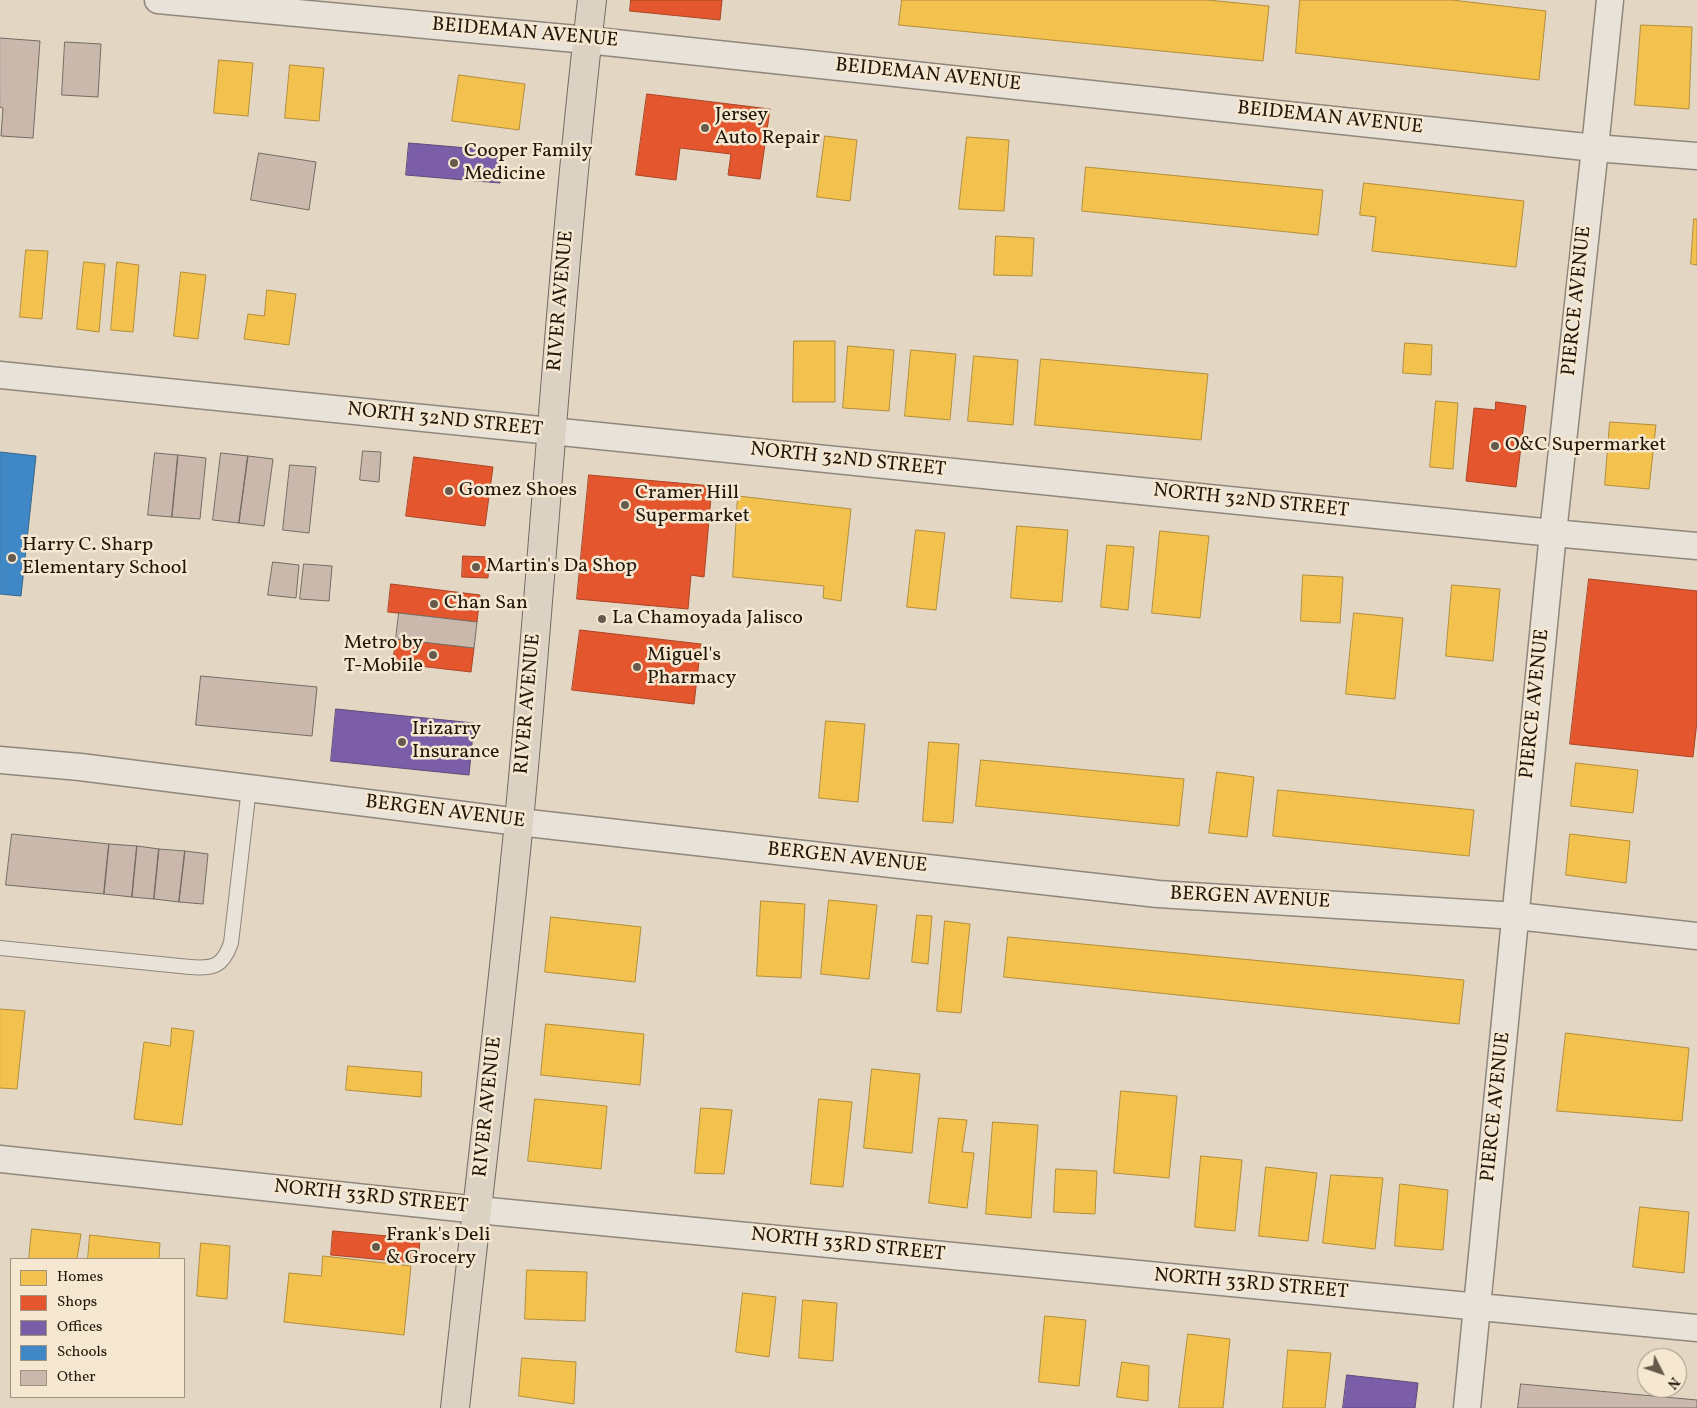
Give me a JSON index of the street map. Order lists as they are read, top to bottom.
{
  "streets": {
    "main road": ["RIVER AVENUE"],
    "street": [
      "BEIDEMAN AVENUE",
      "PIERCE AVENUE",
      "NORTH 32ND STREET",
      "BERGEN AVENUE",
      "NORTH 33RD STREET"
    ]
  },
  "crossings": [
    ["BEIDEMAN AVENUE", "RIVER AVENUE"],
    ["BEIDEMAN AVENUE", "PIERCE AVENUE"],
    ["RIVER AVENUE", "NORTH 32ND STREET"],
    ["RIVER AVENUE", "BERGEN AVENUE"],
    ["RIVER AVENUE", "NORTH 33RD STREET"],
    ["PIERCE AVENUE", "NORTH 32ND STREET"],
    ["PIERCE AVENUE", "BERGEN AVENUE"],
    ["PIERCE AVENUE", "NORTH 33RD STREET"]
  ],
  "places": [
    "Jersey Auto Repair",
    "Cooper Family Medicine",
    "O&C Supermarket",
    "Gomez Shoes",
    "Cramer Hill Supermarket",
    "Harry C. Sharp Elementary School",
    "Martin's Da Shop",
    "Chan San",
    "La Chamoyada Jalisco",
    "Metro by T-Mobile",
    "Miguel's Pharmacy",
    "Irizarry Insurance",
    "Frank's Deli & Grocery"
  ],
  "legend": [
    "Homes",
    "Shops",
    "Offices",
    "Schools",
    "Other"
  ],
  "north": "bottom right"
}
